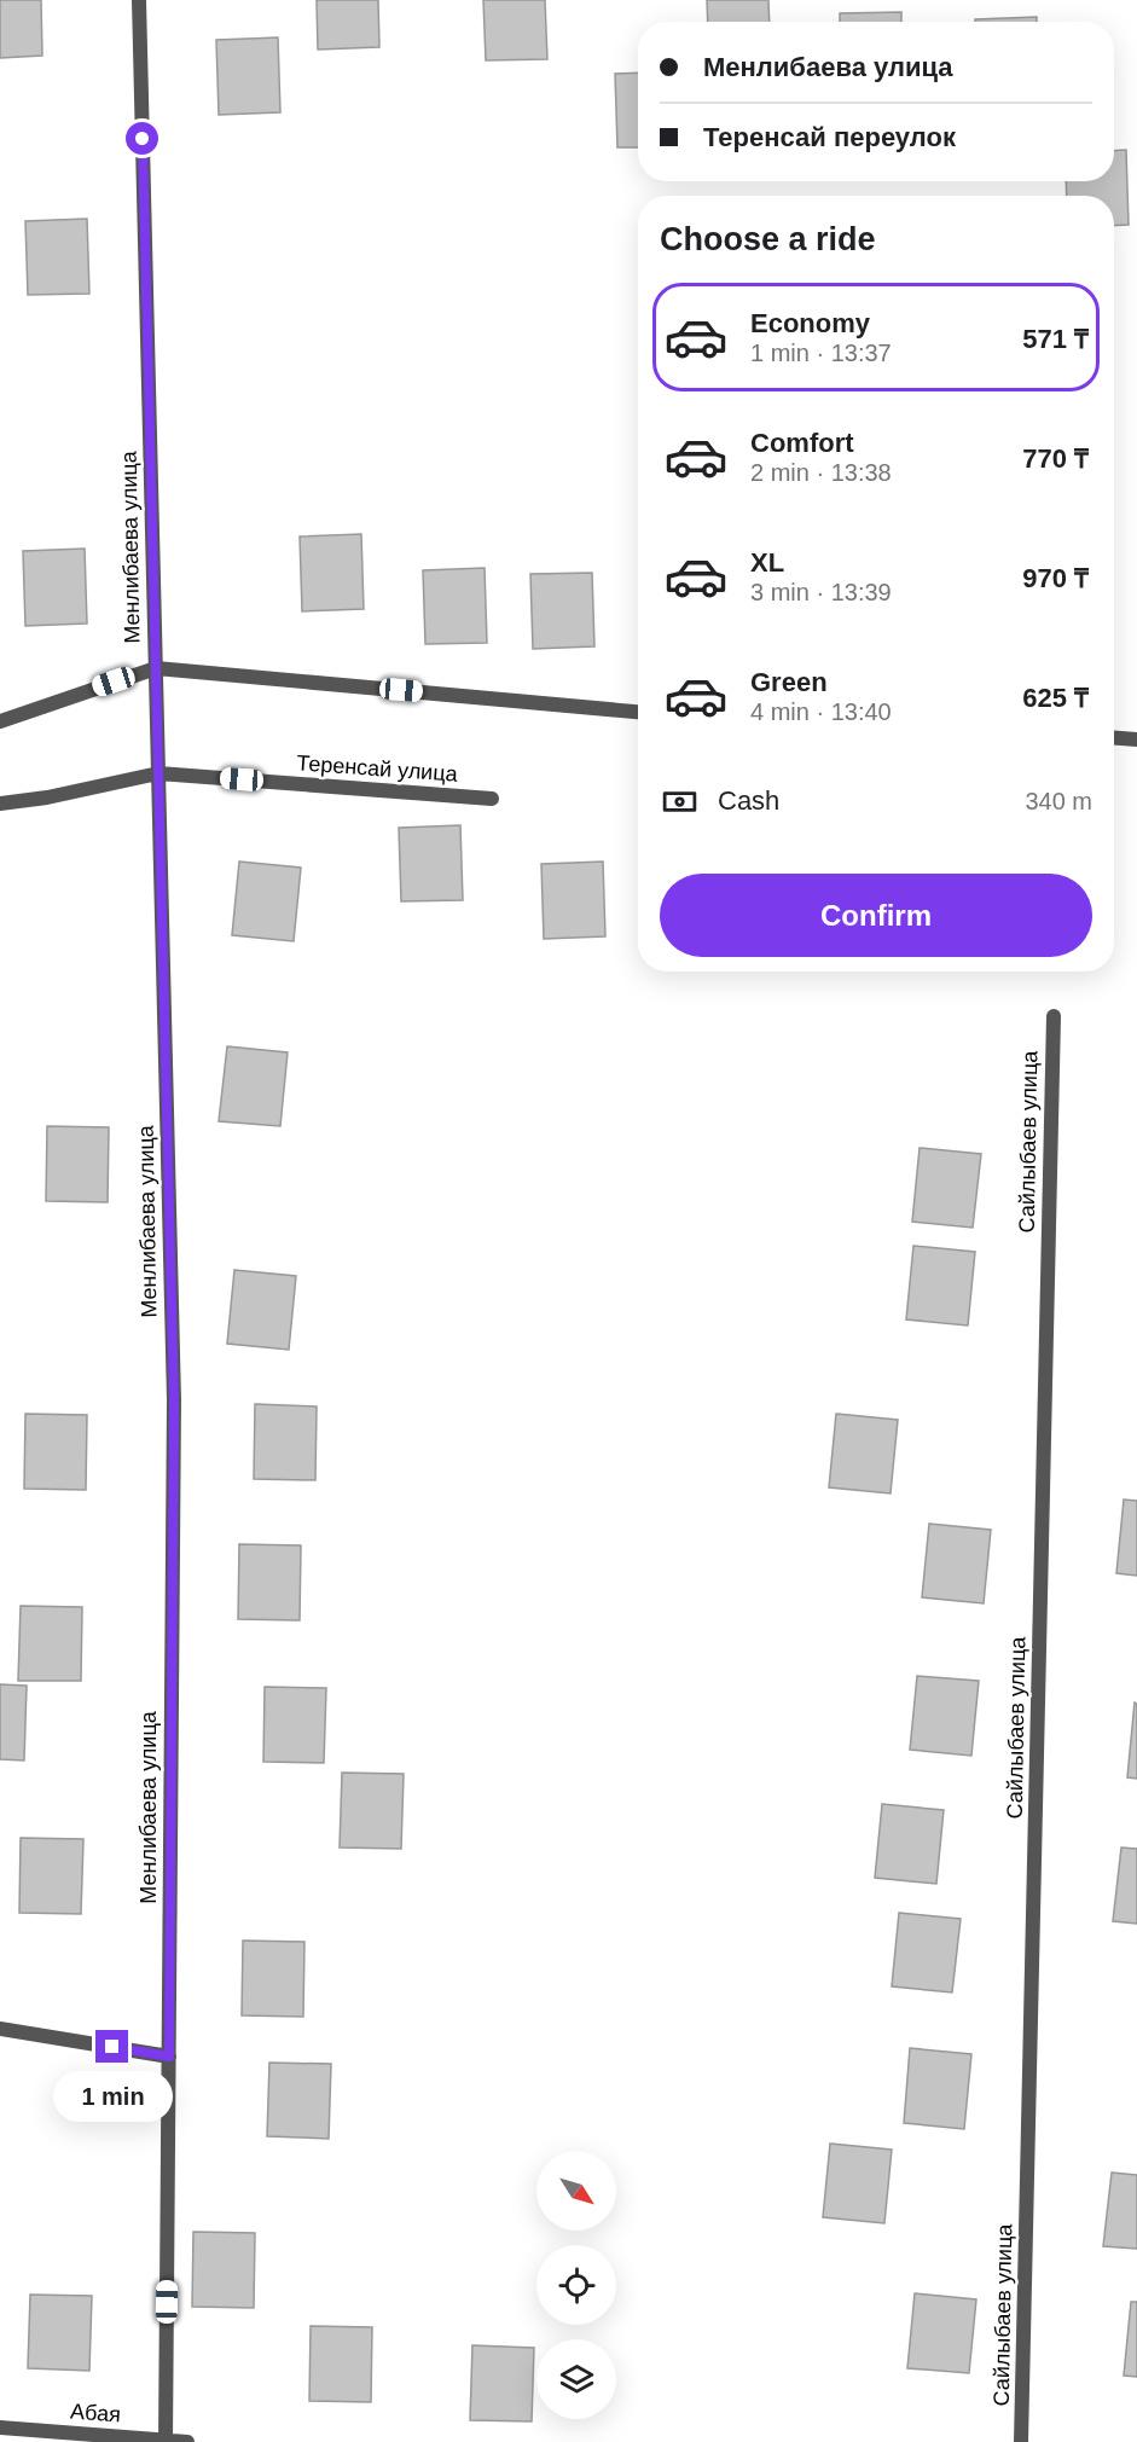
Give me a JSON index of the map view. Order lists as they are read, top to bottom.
{
  "streets": {
    "street": [
      "Менлибаева улица",
      "Теренсай улица",
      "Сайлыбаев улица",
      "Абая"
    ]
  },
  "crossings": [
    ["Менлибаева улица", "Теренсай улица"],
    ["Менлибаева улица", "Абая"]
  ],
  "north": "bottom right",
  "page": {
    "banner": ["Менлибаева улица", "Теренсай переулок"],
    "heading": "Choose a ride",
    "list": [
      {
        "name": "Economy",
        "note": "1 min · 13:37",
        "value": "571 ₸"
      },
      {
        "name": "Comfort",
        "note": "2 min · 13:38",
        "value": "770 ₸"
      },
      {
        "name": "XL",
        "note": "3 min · 13:39",
        "value": "970 ₸"
      },
      {
        "name": "Green",
        "note": "4 min · 13:40",
        "value": "625 ₸"
      }
    ],
    "pay": ["Cash", "340 m"],
    "buttons": "Confirm",
    "bubble": "1 min"
  }
}
